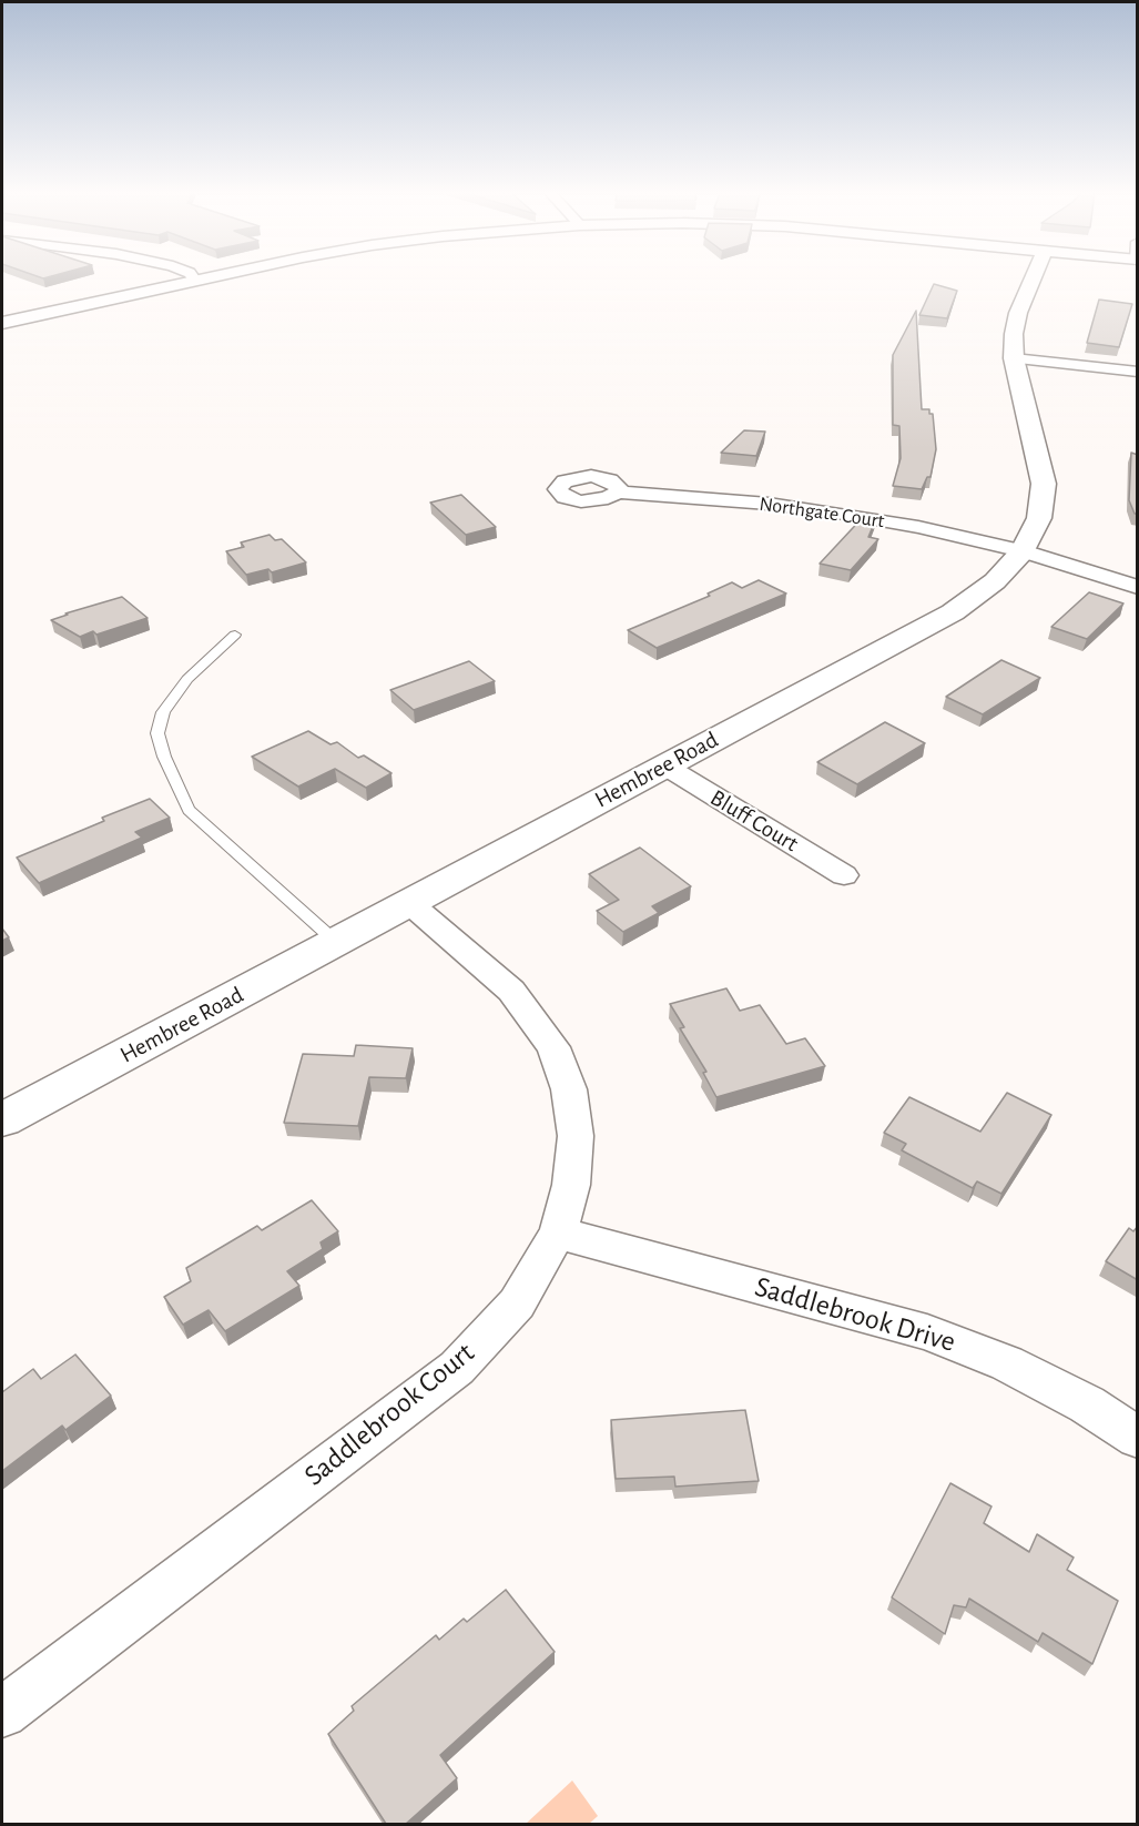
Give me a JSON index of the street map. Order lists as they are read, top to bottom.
{
  "streets": {
    "street": [
      "Northgate Court",
      "Hembree Road",
      "Bluff Court",
      "Saddlebrook Drive",
      "Saddlebrook Court"
    ]
  },
  "crossings": [
    ["Northgate Court", "Hembree Road"],
    ["Hembree Road", "Bluff Court"],
    ["Hembree Road", "Saddlebrook Court"],
    ["Saddlebrook Drive", "Saddlebrook Court"]
  ]
}
